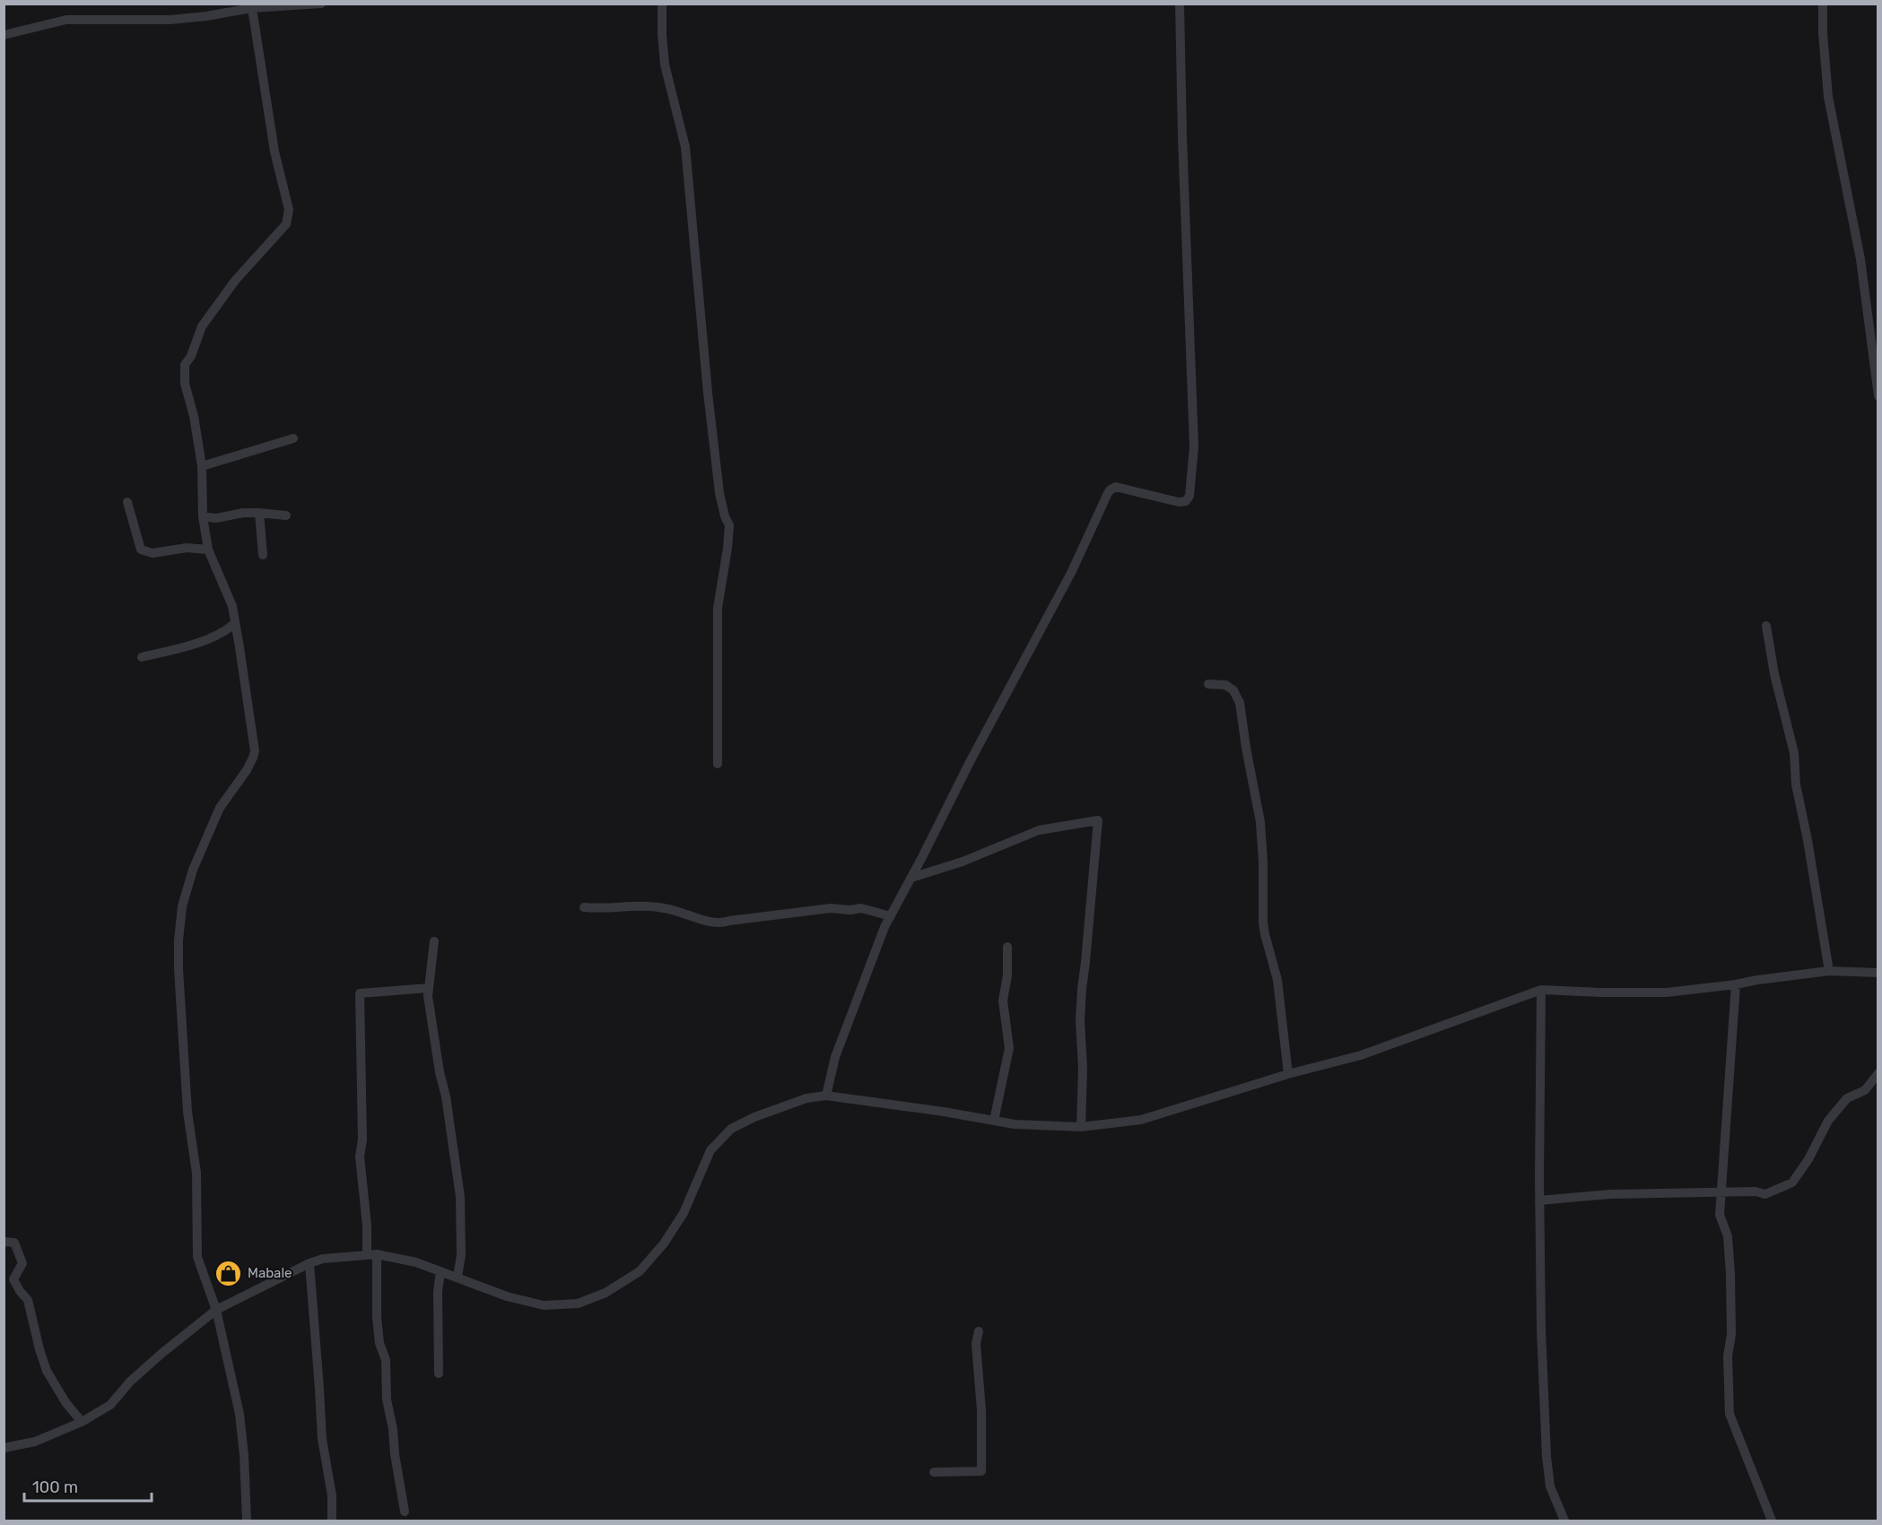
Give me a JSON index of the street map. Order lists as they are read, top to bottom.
{
  "places": {
    "shop": ["Mabale"]
  },
  "scale_bar": "100 m"
}
